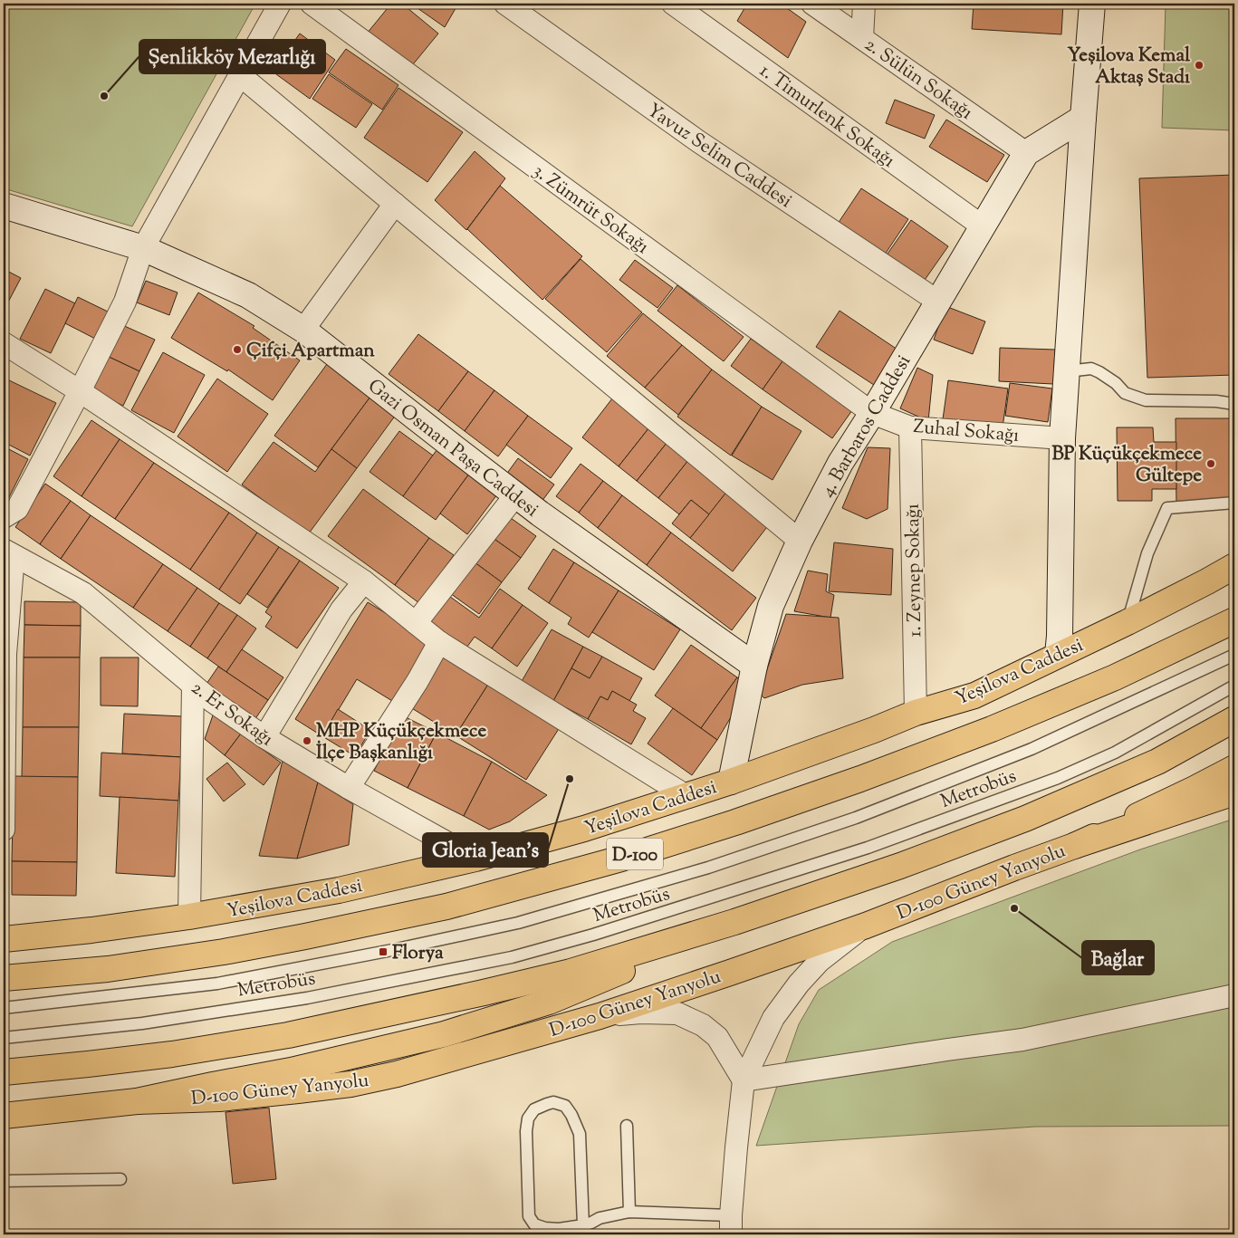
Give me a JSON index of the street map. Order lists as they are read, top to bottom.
{
  "streets": {
    "main road": ["Yeşilova Caddesi", "D-100", "D-100 Güney Yanyolu"],
    "street": [
      "2. Sülün Sokağı",
      "1. Timurlenk Sokağı",
      "Yavuz Selim Caddesi",
      "3. Zümrüt Sokağı",
      "4. Barbaros Caddesi",
      "Zuhal Sokağı",
      "Gazi Osman Paşa Caddesi",
      "1. Zeynep Sokağı",
      "2. Er Sokağı"
    ],
    "lane": ["Metrobüs"]
  },
  "crossings": [
    ["2. Sülün Sokağı", "4. Barbaros Caddesi"],
    ["1. Timurlenk Sokağı", "4. Barbaros Caddesi"],
    ["Yavuz Selim Caddesi", "4. Barbaros Caddesi"],
    ["3. Zümrüt Sokağı", "4. Barbaros Caddesi"],
    ["3. Zümrüt Sokağı", "Zuhal Sokağı"],
    ["4. Barbaros Caddesi", "Zuhal Sokağı"],
    ["4. Barbaros Caddesi", "Gazi Osman Paşa Caddesi"],
    ["4. Barbaros Caddesi", "Yeşilova Caddesi"],
    ["Zuhal Sokağı", "1. Zeynep Sokağı"],
    ["1. Zeynep Sokağı", "Yeşilova Caddesi"],
    ["Yeşilova Caddesi", "2. Er Sokağı"]
  ],
  "places": {
    "other": [
      "Yeşilova Kemal Aktaş Stadı",
      "Şenlikköy Mezarlığı",
      "Çifçi Apartman",
      "BP Küçükçekmece Gültepe",
      "MHP Küçükçekmece İlçe Başkanlığı",
      "Gloria Jean's",
      "Bağlar"
    ],
    "transit": ["Florya"]
  }
}
